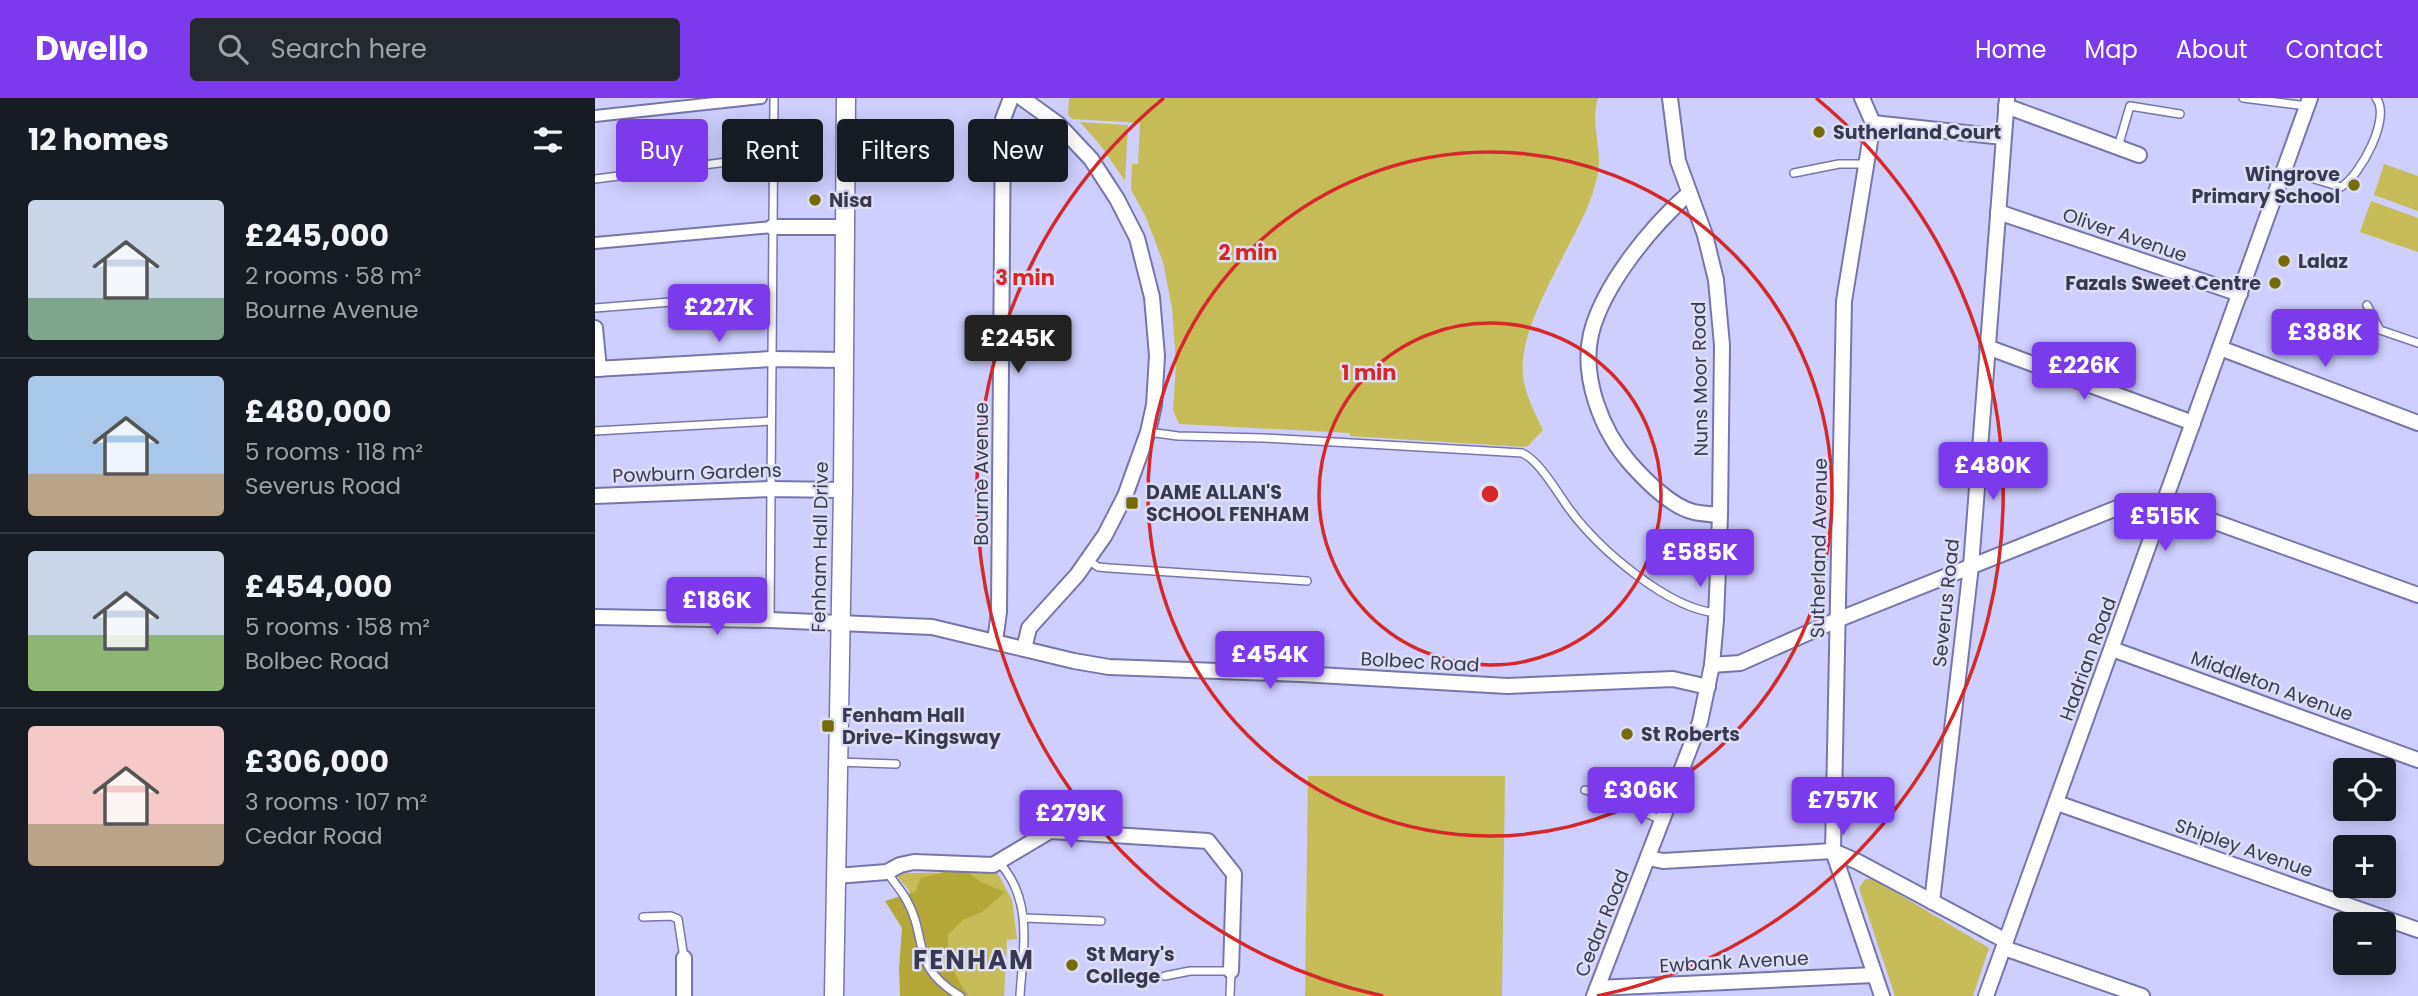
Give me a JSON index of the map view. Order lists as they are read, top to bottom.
{
  "streets": {
    "street": [
      "Oliver Avenue",
      "Nuns Moor Road",
      "Powburn Gardens",
      "Bourne Avenue",
      "Fenham Hall Drive",
      "Sutherland Avenue",
      "Severus Road",
      "Hadrian Road",
      "Bolbec Road",
      "Middleton Avenue",
      "Shipley Avenue",
      "Cedar Road",
      "Ewbank Avenue"
    ]
  },
  "crossings": [
    ["Oliver Avenue", "Severus Road"],
    ["Oliver Avenue", "Hadrian Road"],
    ["Nuns Moor Road", "Cedar Road"],
    ["Powburn Gardens", "Fenham Hall Drive"],
    ["Bourne Avenue", "Bolbec Road"],
    ["Fenham Hall Drive", "Bolbec Road"],
    ["Sutherland Avenue", "Ewbank Avenue"],
    ["Hadrian Road", "Middleton Avenue"],
    ["Hadrian Road", "Shipley Avenue"],
    ["Bolbec Road", "Cedar Road"],
    ["Cedar Road", "Ewbank Avenue"]
  ],
  "districts": ["FENHAM"],
  "places": {
    "other": [
      "Sutherland Court",
      "Wingrove Primary School",
      "Nisa",
      "Lalaz",
      "Fazals Sweet Centre",
      "St Roberts",
      "St Mary's College"
    ],
    "transit": ["DAME ALLAN'S SCHOOL FENHAM", "Fenham Hall Drive-Kingsway"]
  },
  "page": {
    "header": "Dwello",
    "search": "Search here",
    "nav": [
      "Home",
      "Map",
      "About",
      "Contact"
    ],
    "heading": "12 homes",
    "chip": [
      "Buy",
      "Rent",
      "Filters",
      "New"
    ],
    "list": [
      {
        "name": "£245,000",
        "note": "2 rooms · 58 m² · Bourne Avenue"
      },
      {
        "name": "£480,000",
        "note": "5 rooms · 118 m² · Severus Road"
      },
      {
        "name": "£454,000",
        "note": "5 rooms · 158 m² · Bolbec Road"
      },
      {
        "name": "£306,000",
        "note": "3 rooms · 107 m² · Cedar Road"
      }
    ],
    "price": [
      "£227K",
      "£388K",
      "£245K",
      "£226K",
      "£480K",
      "£515K",
      "£585K",
      "£186K",
      "£454K",
      "£306K",
      "£757K",
      "£279K"
    ],
    "map_buttons": ["+", "−"]
  },
  "rings": ["2 min", "3 min", "1 min"]
}
